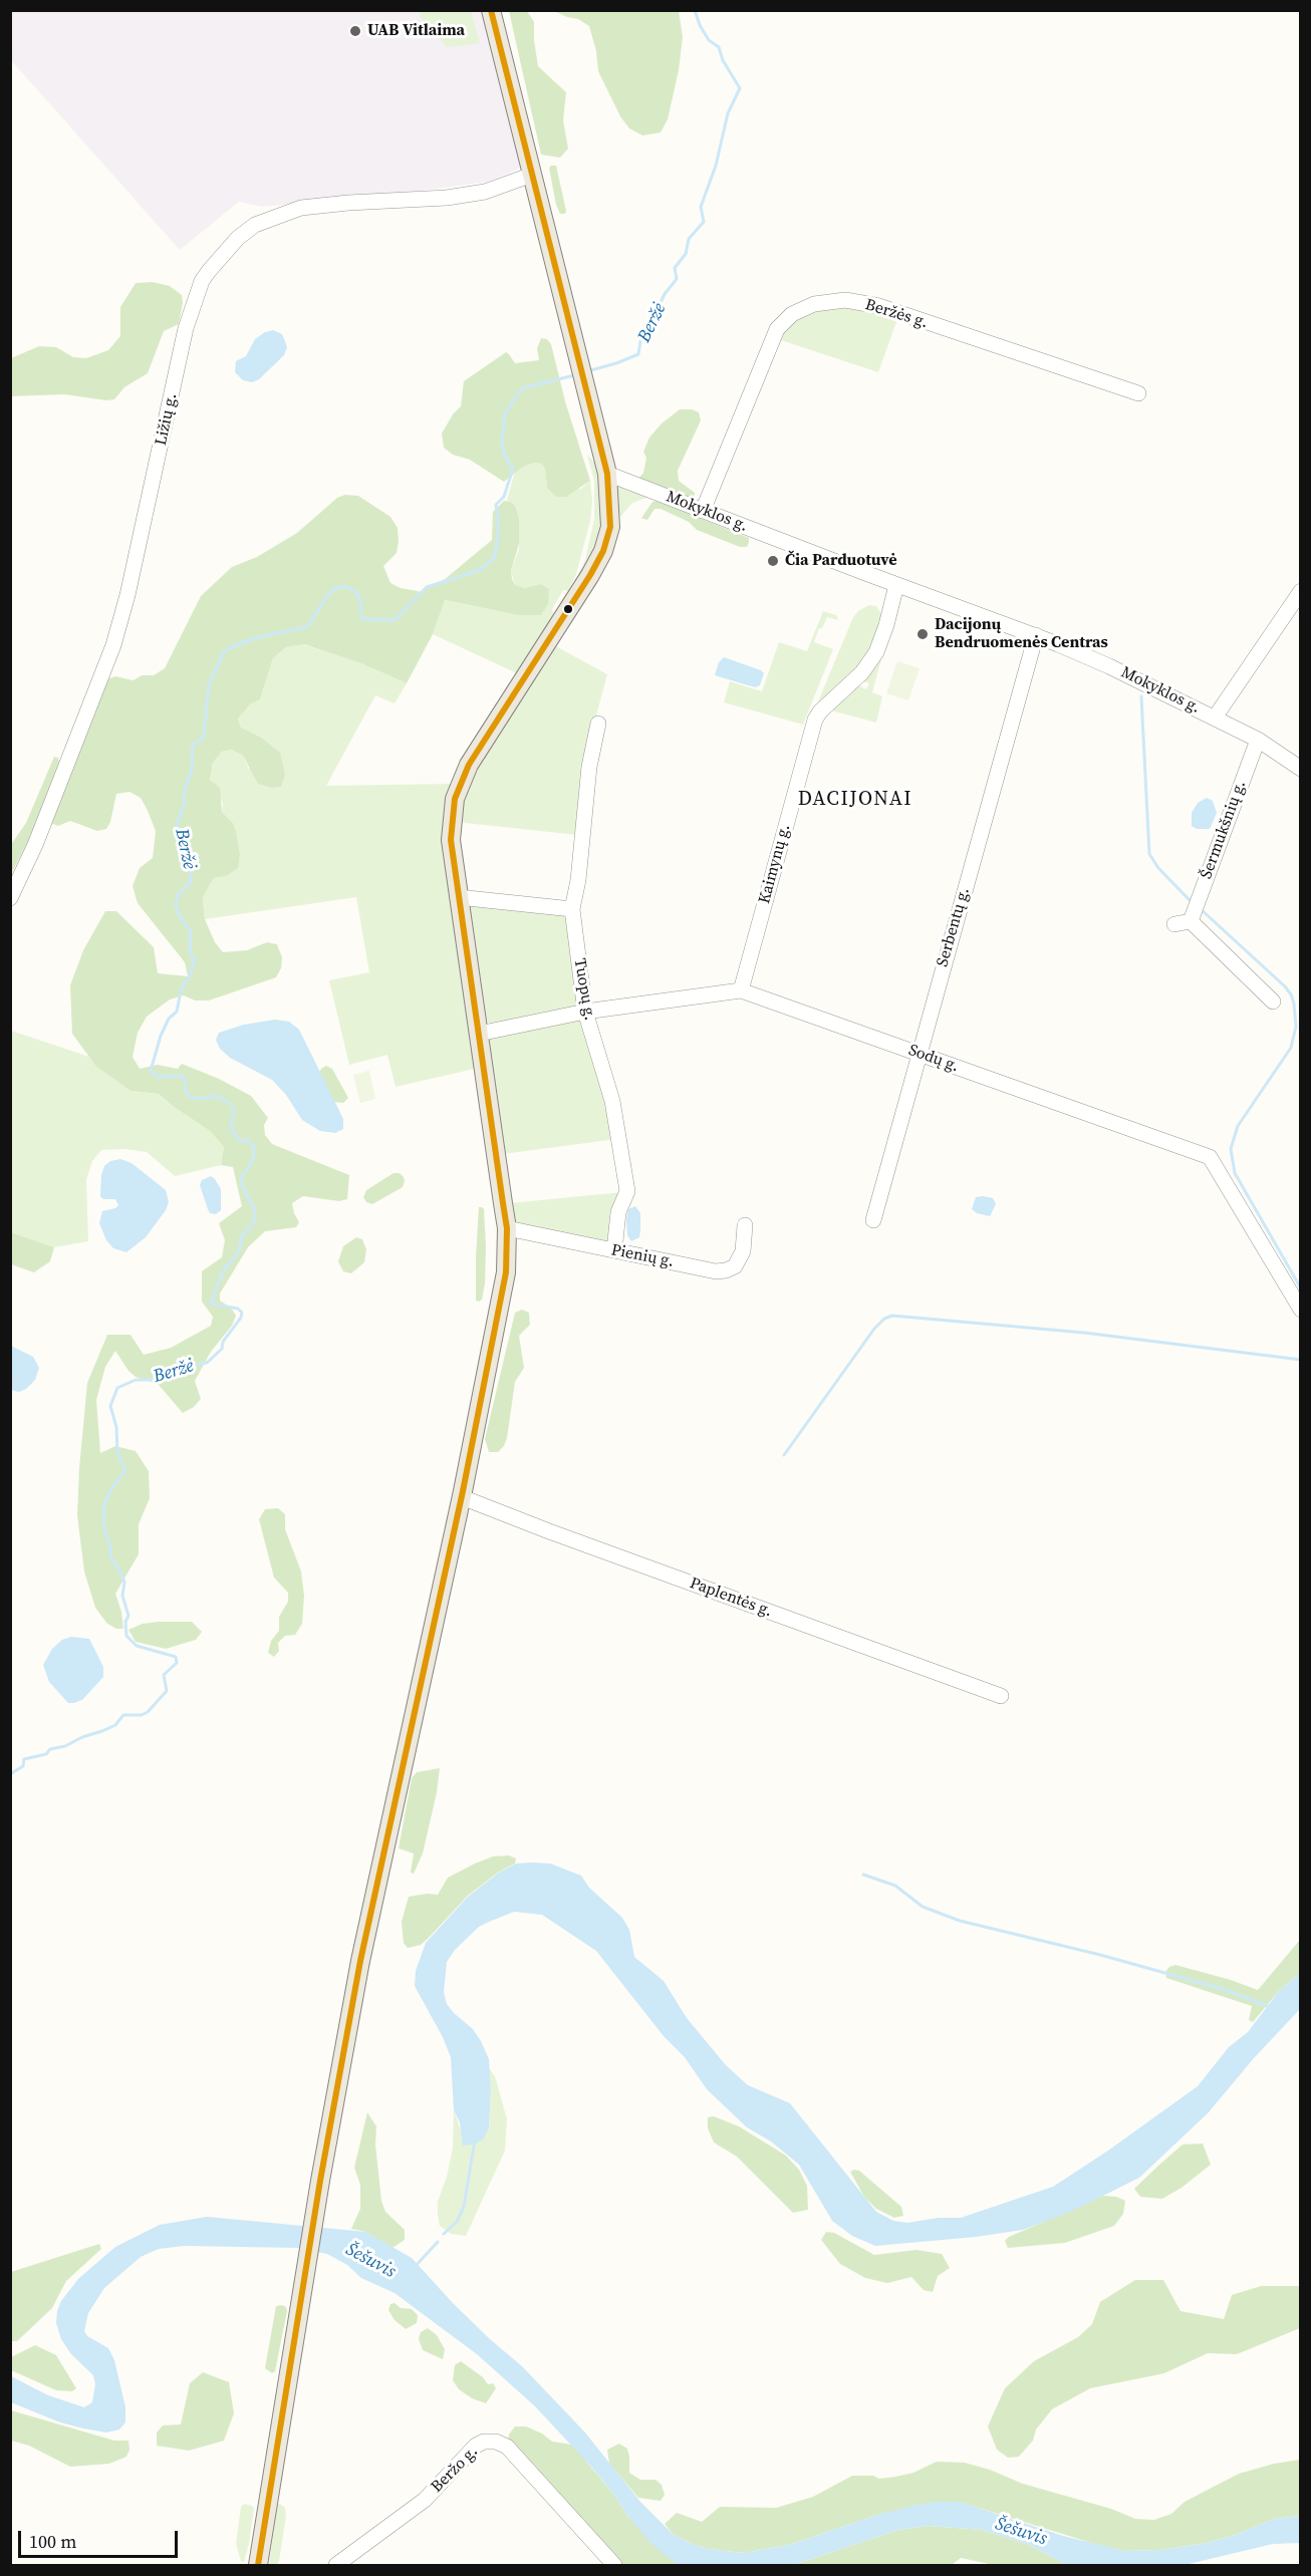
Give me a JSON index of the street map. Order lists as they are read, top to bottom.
{
  "streets": {
    "street": [
      "Beržės g.",
      "Ližių g.",
      "Mokyklos g.",
      "Šermukšnių g.",
      "Kaimynų g.",
      "Serbentų g.",
      "Tuopų g.",
      "Sodų g.",
      "Pienių g.",
      "Paplentės g.",
      "Beržo g."
    ]
  },
  "crossings": [
    ["Beržės g.", "Mokyklos g."],
    ["Mokyklos g.", "Šermukšnių g."],
    ["Mokyklos g.", "Kaimynų g."],
    ["Mokyklos g.", "Serbentų g."],
    ["Kaimynų g.", "Sodų g."],
    ["Serbentų g.", "Sodų g."],
    ["Tuopų g.", "Sodų g."],
    ["Tuopų g.", "Pienių g."]
  ],
  "districts": ["DACIJONAI"],
  "water": ["Beržė", "Šešuvis"],
  "places": ["UAB Vitlaima", "Čia Parduotuvė", "Dacijonų Bendruomenės Centras"],
  "scale_bar": "100 m"
}
